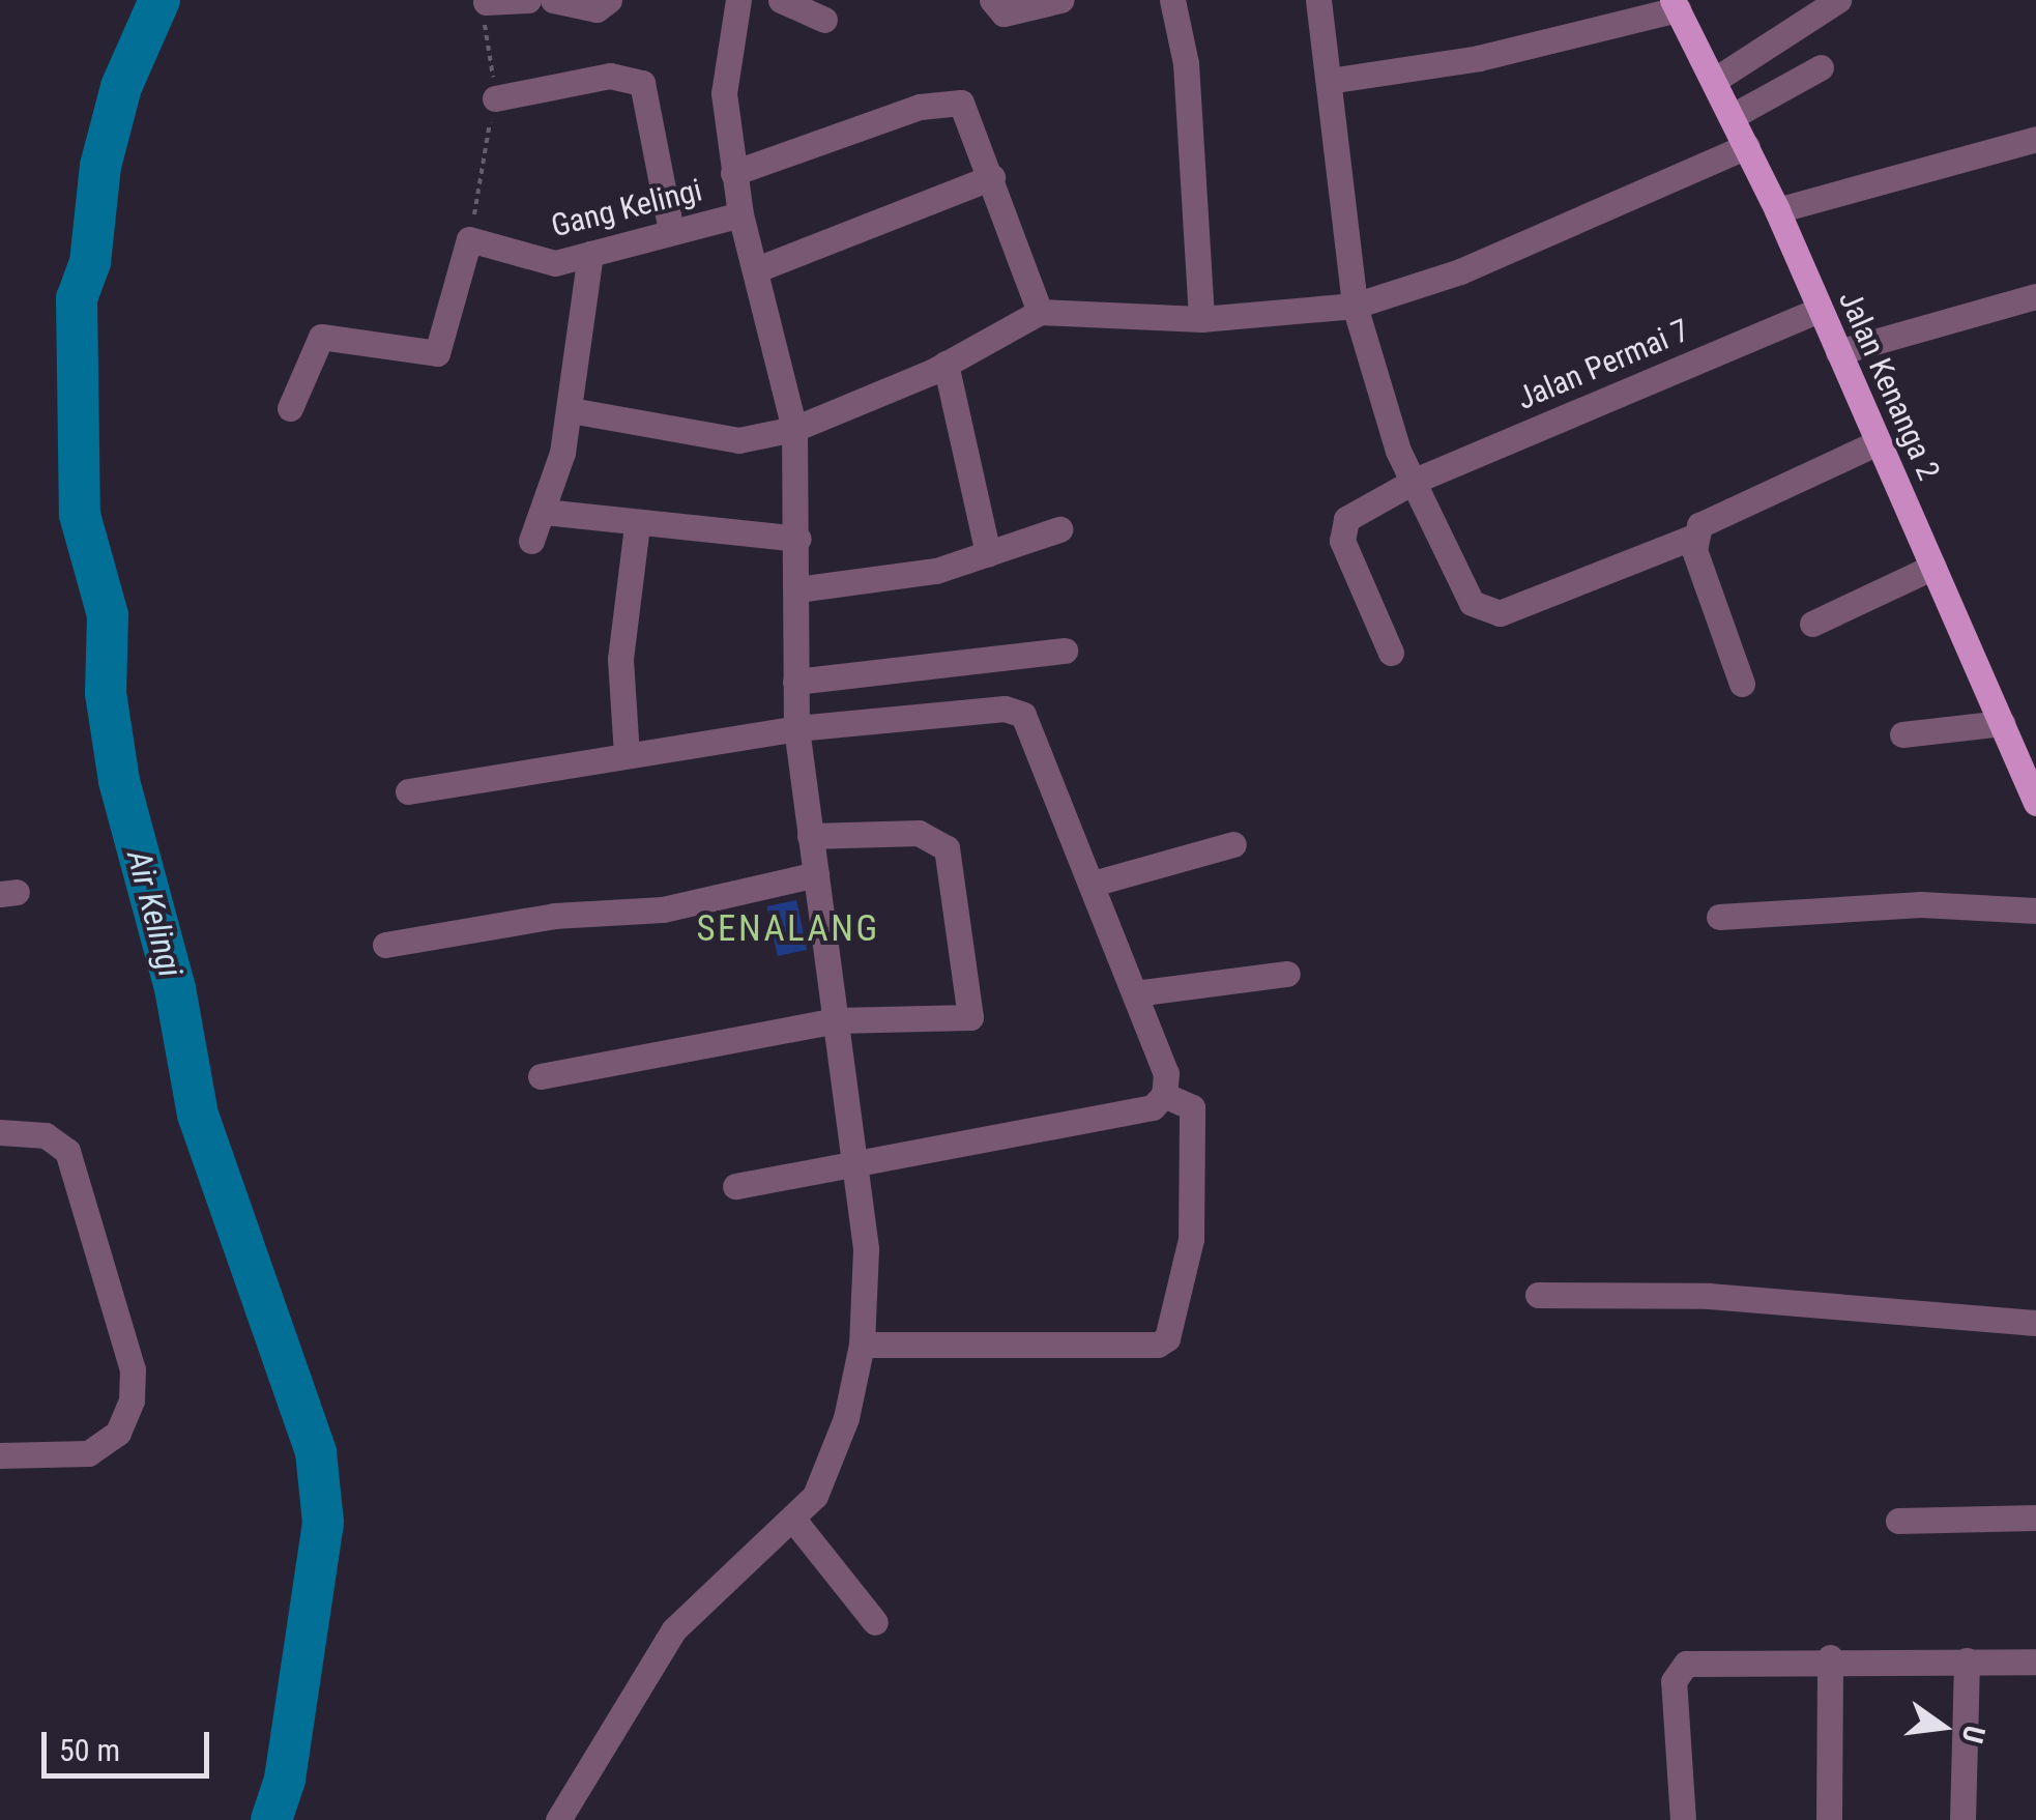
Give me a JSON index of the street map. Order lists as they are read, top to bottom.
{
  "streets": {
    "main road": ["Jalan Kenanga 2"],
    "street": ["Gang Kelingi", "Jalan Permai 7"]
  },
  "crossings": [
    ["Jalan Permai 7", "Jalan Kenanga 2"]
  ],
  "districts": ["SENALANG"],
  "water": ["Air Kelingi"],
  "scale_bar": "50 m",
  "north": "right"
}
